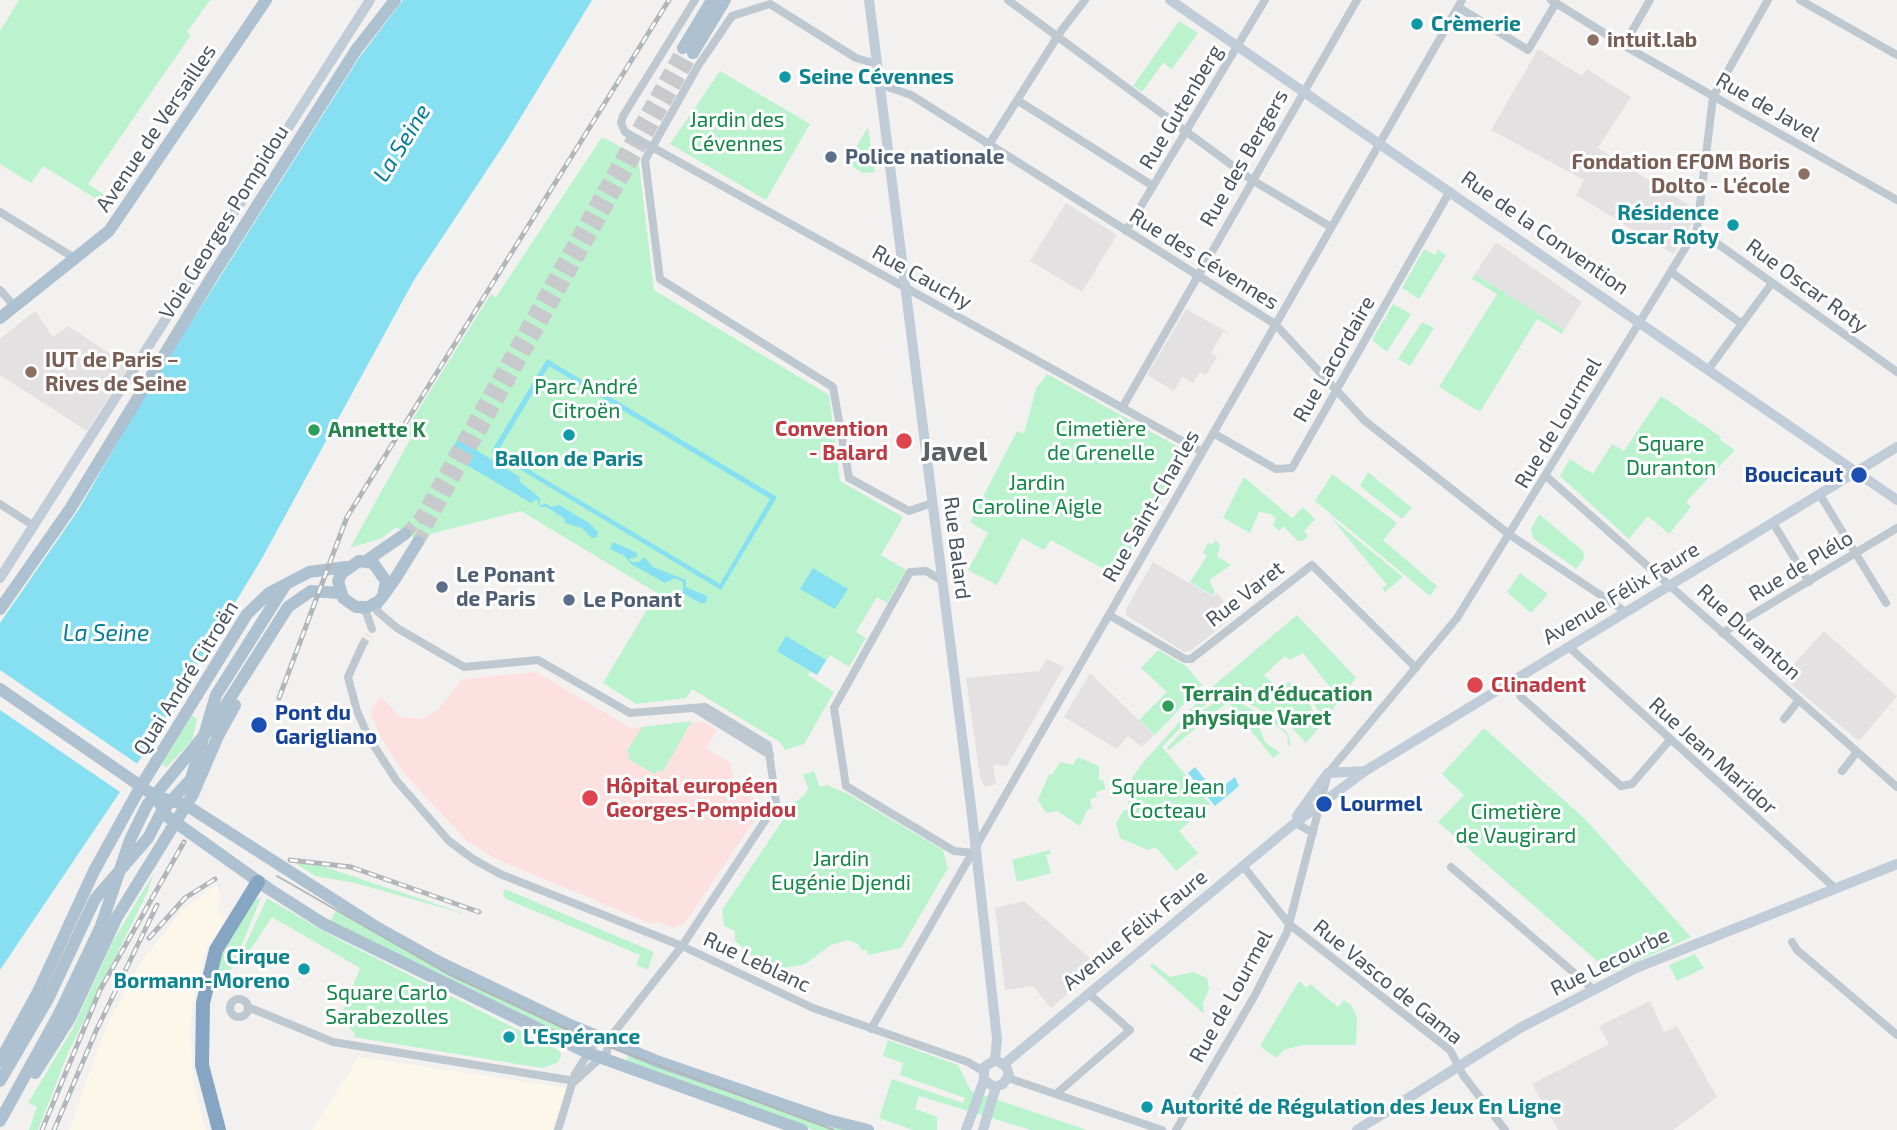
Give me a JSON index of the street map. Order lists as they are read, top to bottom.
{
  "streets": {
    "main road": ["Avenue de Versailles", "Voie Georges Pompidou", "Quai André Citroën"],
    "street": [
      "Rue Gutenberg",
      "Rue de Javel",
      "Rue des Bergers",
      "Rue de la Convention",
      "Rue des Cévennes",
      "Rue Cauchy",
      "Rue Oscar Roty",
      "Rue Lacordaire",
      "Rue de Lourmel",
      "Rue Saint-Charles",
      "Rue Balard",
      "Rue de Plélo",
      "Avenue Félix Faure",
      "Rue Varet",
      "Rue Duranton",
      "Rue Jean Maridor",
      "Rue Leblanc",
      "Rue Lecourbe",
      "Rue Vasco de Gama"
    ]
  },
  "crossings": [
    ["Rue Gutenberg", "Rue de la Convention"],
    ["Rue Gutenberg", "Rue des Cévennes"],
    ["Rue de Javel", "Rue de Lourmel"],
    ["Rue des Bergers", "Rue de la Convention"],
    ["Rue des Bergers", "Rue des Cévennes"],
    ["Rue des Bergers", "Rue Cauchy"],
    ["Rue de la Convention", "Rue Lacordaire"],
    ["Rue de la Convention", "Rue de Lourmel"],
    ["Rue de la Convention", "Rue Saint-Charles"],
    ["Rue de la Convention", "Avenue Félix Faure"],
    ["Rue des Cévennes", "Rue Lacordaire"],
    ["Rue des Cévennes", "Rue de Lourmel"],
    ["Rue des Cévennes", "Rue Saint-Charles"],
    ["Rue des Cévennes", "Rue Balard"],
    ["Rue des Cévennes", "Avenue Félix Faure"],
    ["Rue Cauchy", "Rue Saint-Charles"],
    ["Rue Cauchy", "Rue Balard"],
    ["Rue Oscar Roty", "Rue de Lourmel"],
    ["Rue Lacordaire", "Rue Saint-Charles"],
    ["Rue de Lourmel", "Avenue Félix Faure"],
    ["Rue de Lourmel", "Rue Varet"],
    ["Rue de Lourmel", "Rue Duranton"],
    ["Rue de Lourmel", "Rue Vasco de Gama"],
    ["Rue Saint-Charles", "Rue Balard"],
    ["Rue Saint-Charles", "Rue Varet"],
    ["Rue Saint-Charles", "Rue Leblanc"],
    ["Rue Balard", "Avenue Félix Faure"],
    ["Rue de Plélo", "Rue Duranton"],
    ["Avenue Félix Faure", "Rue Duranton"],
    ["Avenue Félix Faure", "Rue Jean Maridor"],
    ["Avenue Félix Faure", "Rue Leblanc"],
    ["Avenue Félix Faure", "Rue Vasco de Gama"],
    ["Quai André Citroën", "Rue Leblanc"],
    ["Rue Jean Maridor", "Rue Lecourbe"],
    ["Rue Lecourbe", "Rue Vasco de Gama"]
  ],
  "districts": ["Javel"],
  "water": ["La Seine"],
  "parks": [
    "Jardin des Cévennes",
    "Parc André Citroën",
    "Cimetière de Grenelle",
    "Square Duranton",
    "Jardin Caroline Aigle",
    "Square Jean Cocteau",
    "Cimetière de Vaugirard",
    "Jardin Eugénie Djendi",
    "Square Carlo Sarabezolles"
  ],
  "places": [
    "Crèmerie",
    "intuit.lab",
    "Seine Cévennes",
    "Police nationale",
    "Fondation EFOM Boris Dolto - L'école",
    "Résidence Oscar Roty",
    "IUT de Paris – Rives de Seine",
    "Annette K",
    "Ballon de Paris",
    "Convention - Balard",
    "Boucicaut",
    "Le Ponant de Paris",
    "Le Ponant",
    "Clinadent",
    "Terrain d'éducation physique Varet",
    "Pont du Garigliano",
    "Hôpital européen Georges-Pompidou",
    "Lourmel",
    "Cirque Bormann-Moreno",
    "L'Espérance",
    "Autorité de Régulation des Jeux En Ligne"
  ]
}
